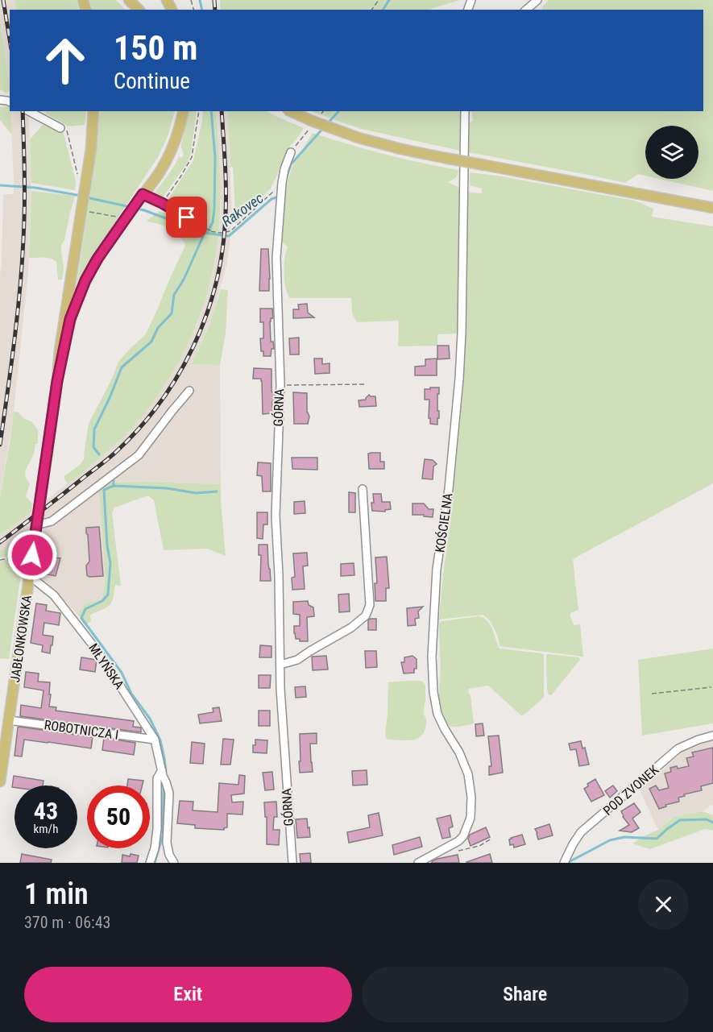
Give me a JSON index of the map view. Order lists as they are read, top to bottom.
{
  "streets": {
    "main road": ["JABŁONKOWSKA"],
    "street": [
      "GÓRNA",
      "KOŚCIELNA",
      "MŁYŃSKA",
      "ROBOTNICZA I",
      "POD ZVONEK"
    ]
  },
  "crossings": [
    ["JABŁONKOWSKA", "MŁYŃSKA"],
    ["JABŁONKOWSKA", "ROBOTNICZA I"],
    ["MŁYŃSKA", "ROBOTNICZA I"]
  ],
  "water": ["Rakovec"],
  "page": {
    "turn": ["150 m", "Continue"],
    "speed": "43 km/h",
    "limit": "50",
    "heading": ["1 min", "370 m · 06:43"],
    "buttons": ["Exit", "Share"]
  }
}
